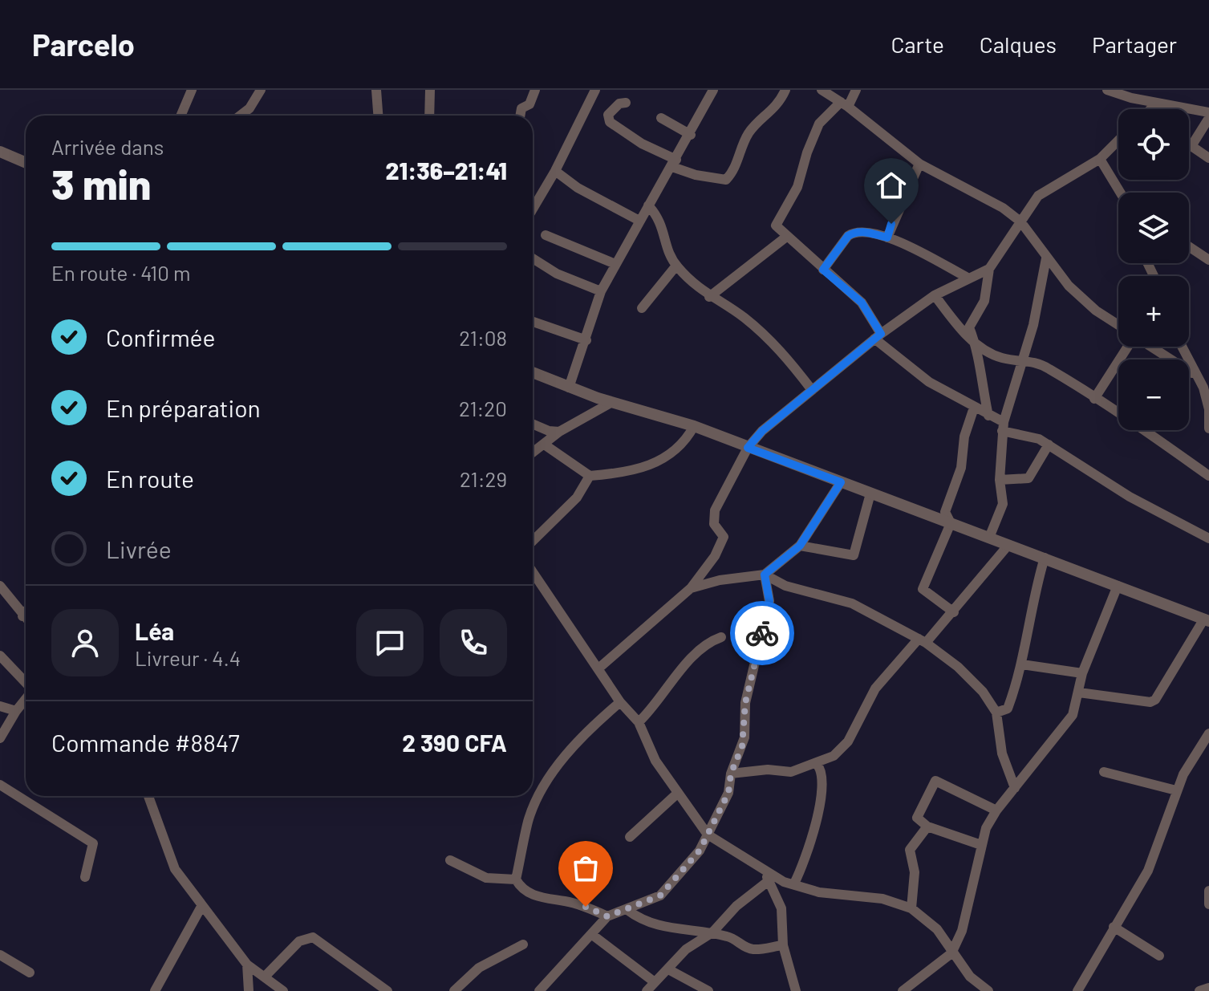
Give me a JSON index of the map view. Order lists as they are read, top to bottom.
{
  "page": {
    "header": "Parcelo",
    "nav": ["Carte", "Calques", "Partager"],
    "map_buttons": ["+", "−"],
    "heading": ["3 min", "Arrivée dans", "21:36–21:41"],
    "panel": [
      "Léa",
      "Livreur · 4.4",
      "Commande #8847",
      "2 390 CFA"
    ],
    "bar": "En route · 410 m",
    "list": [
      ["Confirmée", "21:08"],
      ["En préparation", "21:20"],
      ["En route", "21:29"],
      "Livrée"
    ]
  }
}
